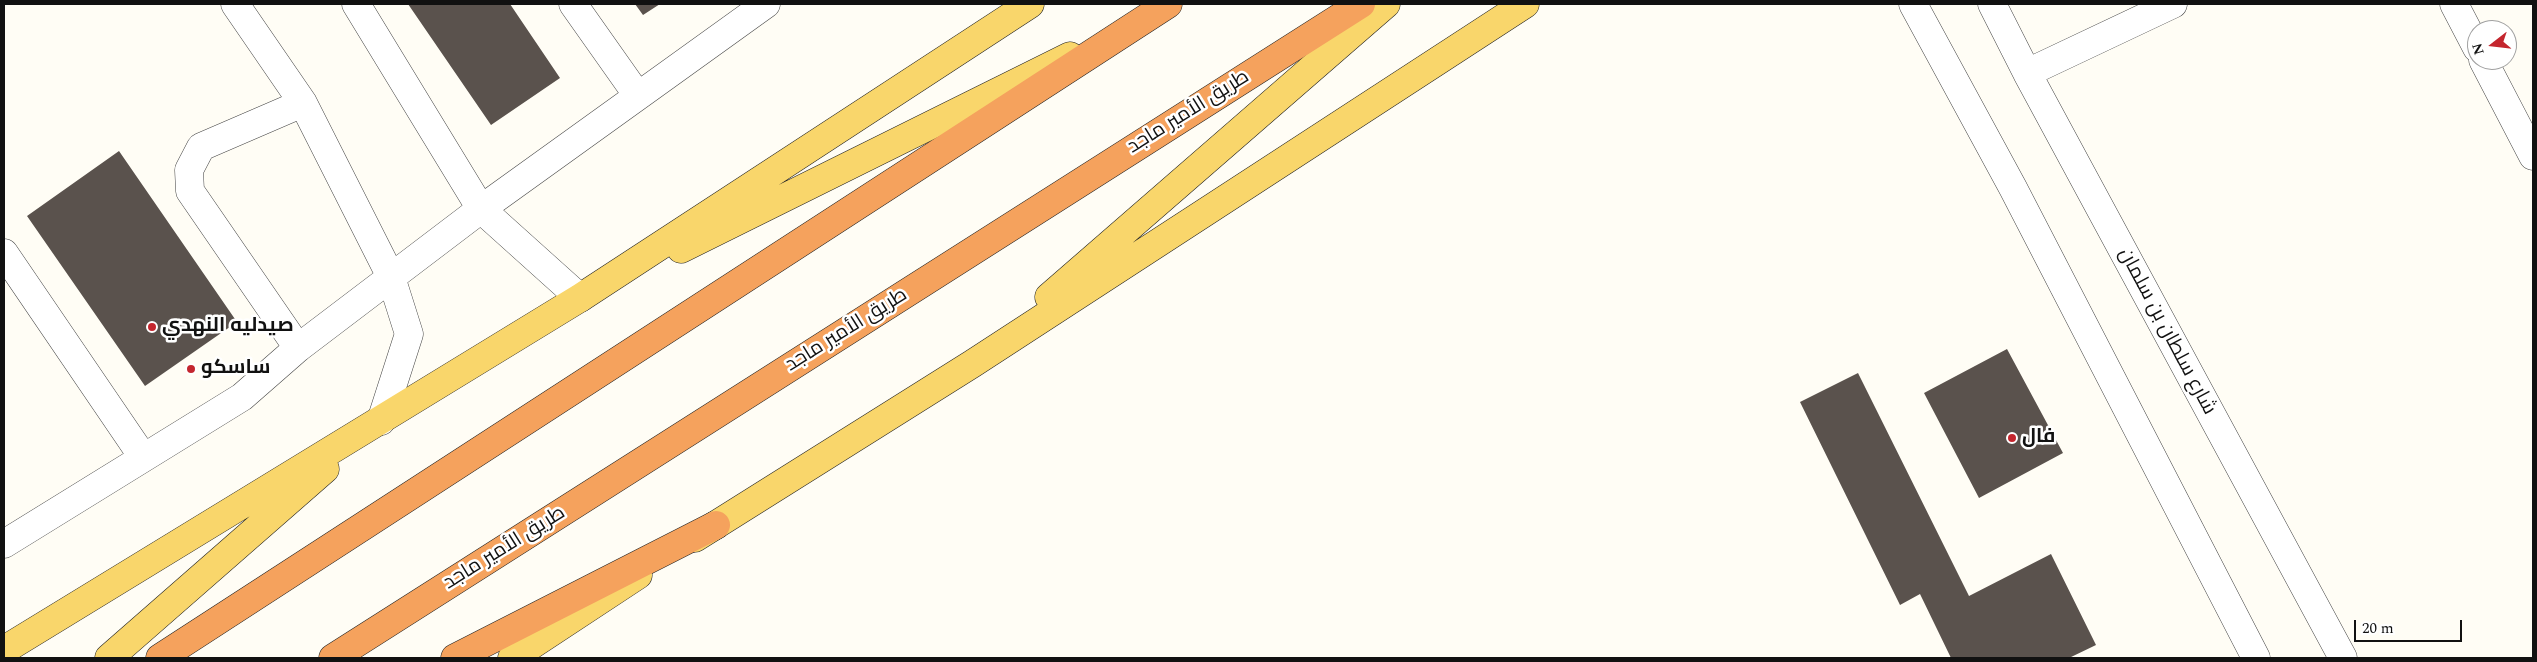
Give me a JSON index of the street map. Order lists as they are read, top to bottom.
{
  "streets": {
    "highway": ["طريق الأمير ماجد"],
    "street": ["شارع سلطان بن سلمان"]
  },
  "places": ["صيدليه النهدي", "ساسكو", "فال"],
  "scale_bar": "20 m",
  "north": "left"
}
